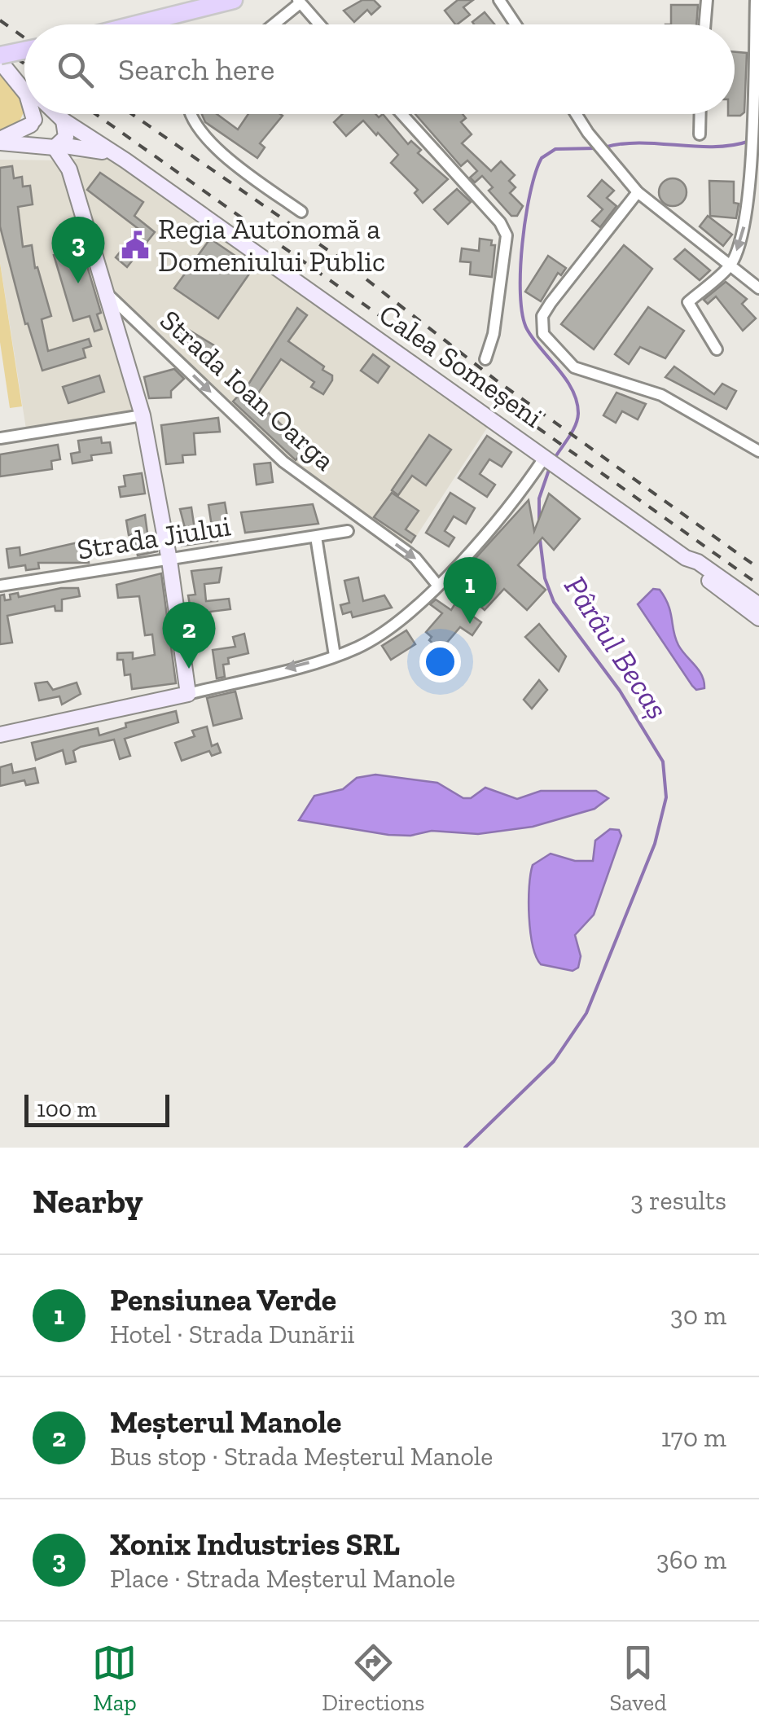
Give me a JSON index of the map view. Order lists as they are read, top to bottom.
{
  "streets": {
    "main road": ["Calea Someșeni"],
    "street": ["Strada Ioan Oarga", "Strada Jiului"]
  },
  "one_way": ["Strada Ioan Oarga"],
  "water": ["Pârâul Becaș"],
  "places": {
    "public building": ["Regia Autonomă a Domeniului Public"]
  },
  "scale_bar": "100 m",
  "page": {
    "search": "Search here",
    "pins": ["3", "1", "2"],
    "scale": "100 m",
    "heading": ["Nearby", "3 results"],
    "list": [
      {
        "mark": "1",
        "name": "Pensiunea Verde",
        "note": "Hotel · Strada Dunării",
        "value": "30 m"
      },
      {
        "mark": "2",
        "name": "Meșterul Manole",
        "note": "Bus stop · Strada Meșterul Manole",
        "value": "170 m"
      },
      {
        "mark": "3",
        "name": "Xonix Industries SRL",
        "note": "Place · Strada Meșterul Manole",
        "value": "360 m"
      }
    ],
    "nav": ["Map", "Directions", "Saved"]
  }
}
